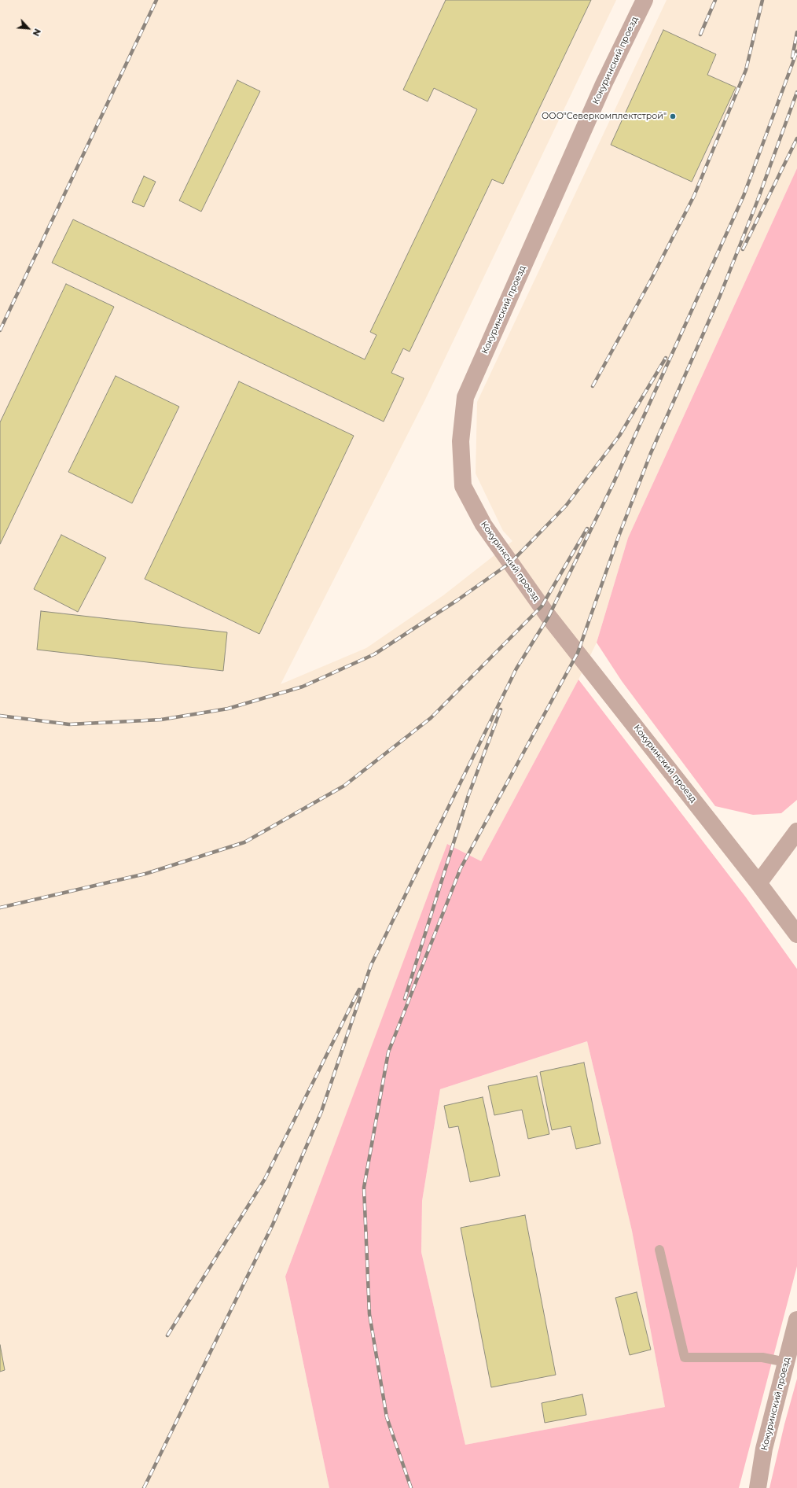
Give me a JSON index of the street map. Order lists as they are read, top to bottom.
{
  "streets": {
    "street": ["Кокуринский проезд"]
  },
  "places": ["ООО\"Северкомплектстрой\""],
  "north": "bottom right"
}
